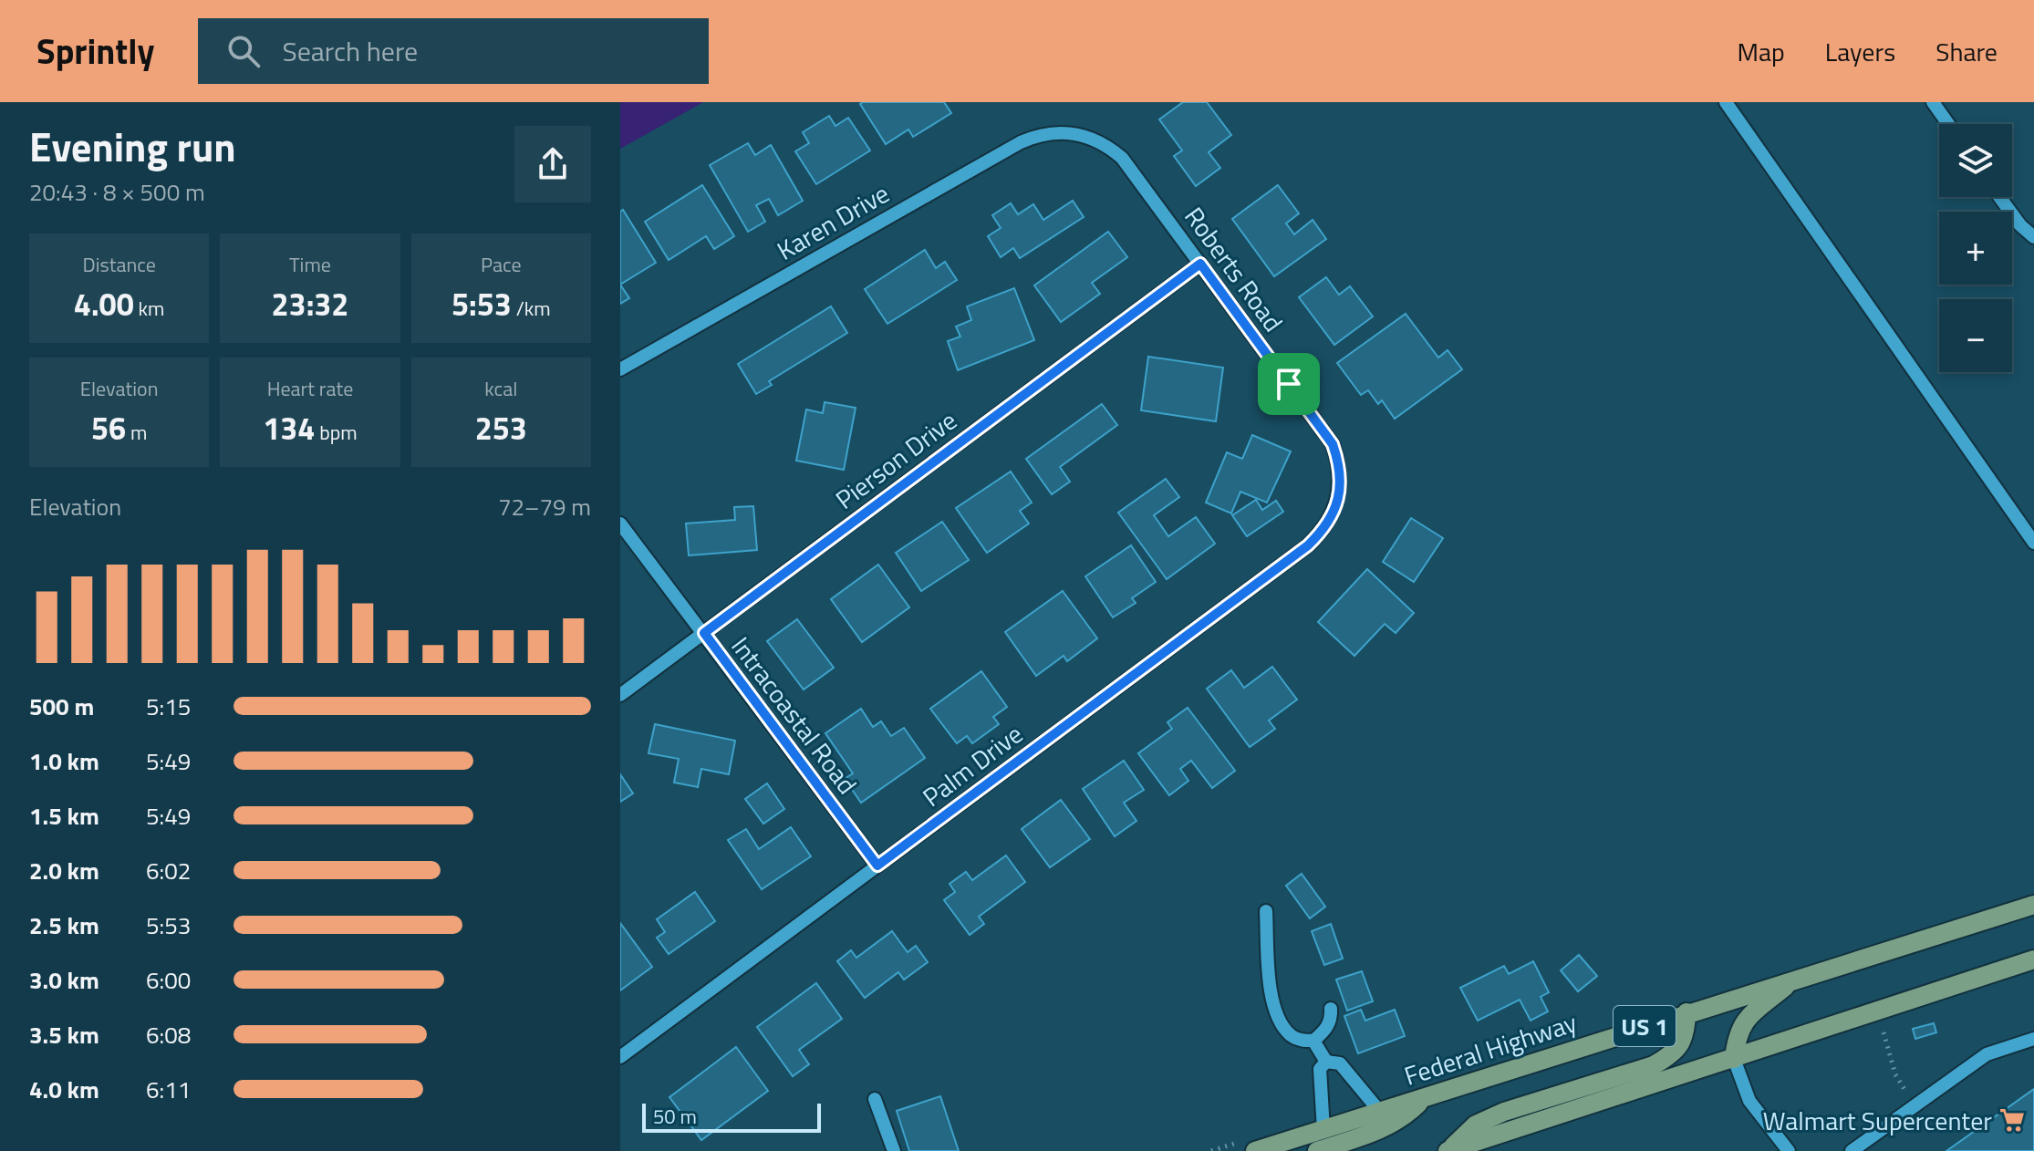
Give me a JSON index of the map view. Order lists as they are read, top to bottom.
{
  "streets": {
    "main road": ["US 1", "Federal Highway"],
    "street": [
      "Karen Drive",
      "Roberts Road",
      "Pierson Drive",
      "Intracoastal Road",
      "Palm Drive"
    ]
  },
  "crossings": [
    ["Karen Drive", "Roberts Road"],
    ["Roberts Road", "Pierson Drive"],
    ["Roberts Road", "Palm Drive"],
    ["Pierson Drive", "Intracoastal Road"],
    ["Intracoastal Road", "Palm Drive"]
  ],
  "places": {
    "supermarket": ["Walmart Supercenter"]
  },
  "scale_bar": "50 m",
  "page": {
    "header": "Sprintly",
    "search": "Search here",
    "nav": ["Map", "Layers", "Share"],
    "heading": ["Evening run", "20:43 · 8 × 500 m"],
    "map_buttons": ["+", "−"],
    "stats": [
      ["Distance", "4.00 km"],
      ["Time", "23:32"],
      ["Pace", "5:53 /km"],
      ["Elevation", "56 m"],
      ["Heart rate", "134 bpm"],
      ["kcal", "253"]
    ],
    "chart": ["Elevation", "72–79 m"],
    "list": [
      {
        "name": "500 m",
        "note": "5:15"
      },
      {
        "name": "1.0 km",
        "note": "5:49"
      },
      {
        "name": "1.5 km",
        "note": "5:49"
      },
      {
        "name": "2.0 km",
        "note": "6:02"
      },
      {
        "name": "2.5 km",
        "note": "5:53"
      },
      {
        "name": "3.0 km",
        "note": "6:00"
      },
      {
        "name": "3.5 km",
        "note": "6:08"
      },
      {
        "name": "4.0 km",
        "note": "6:11"
      }
    ],
    "scale": "50 m"
  }
}
